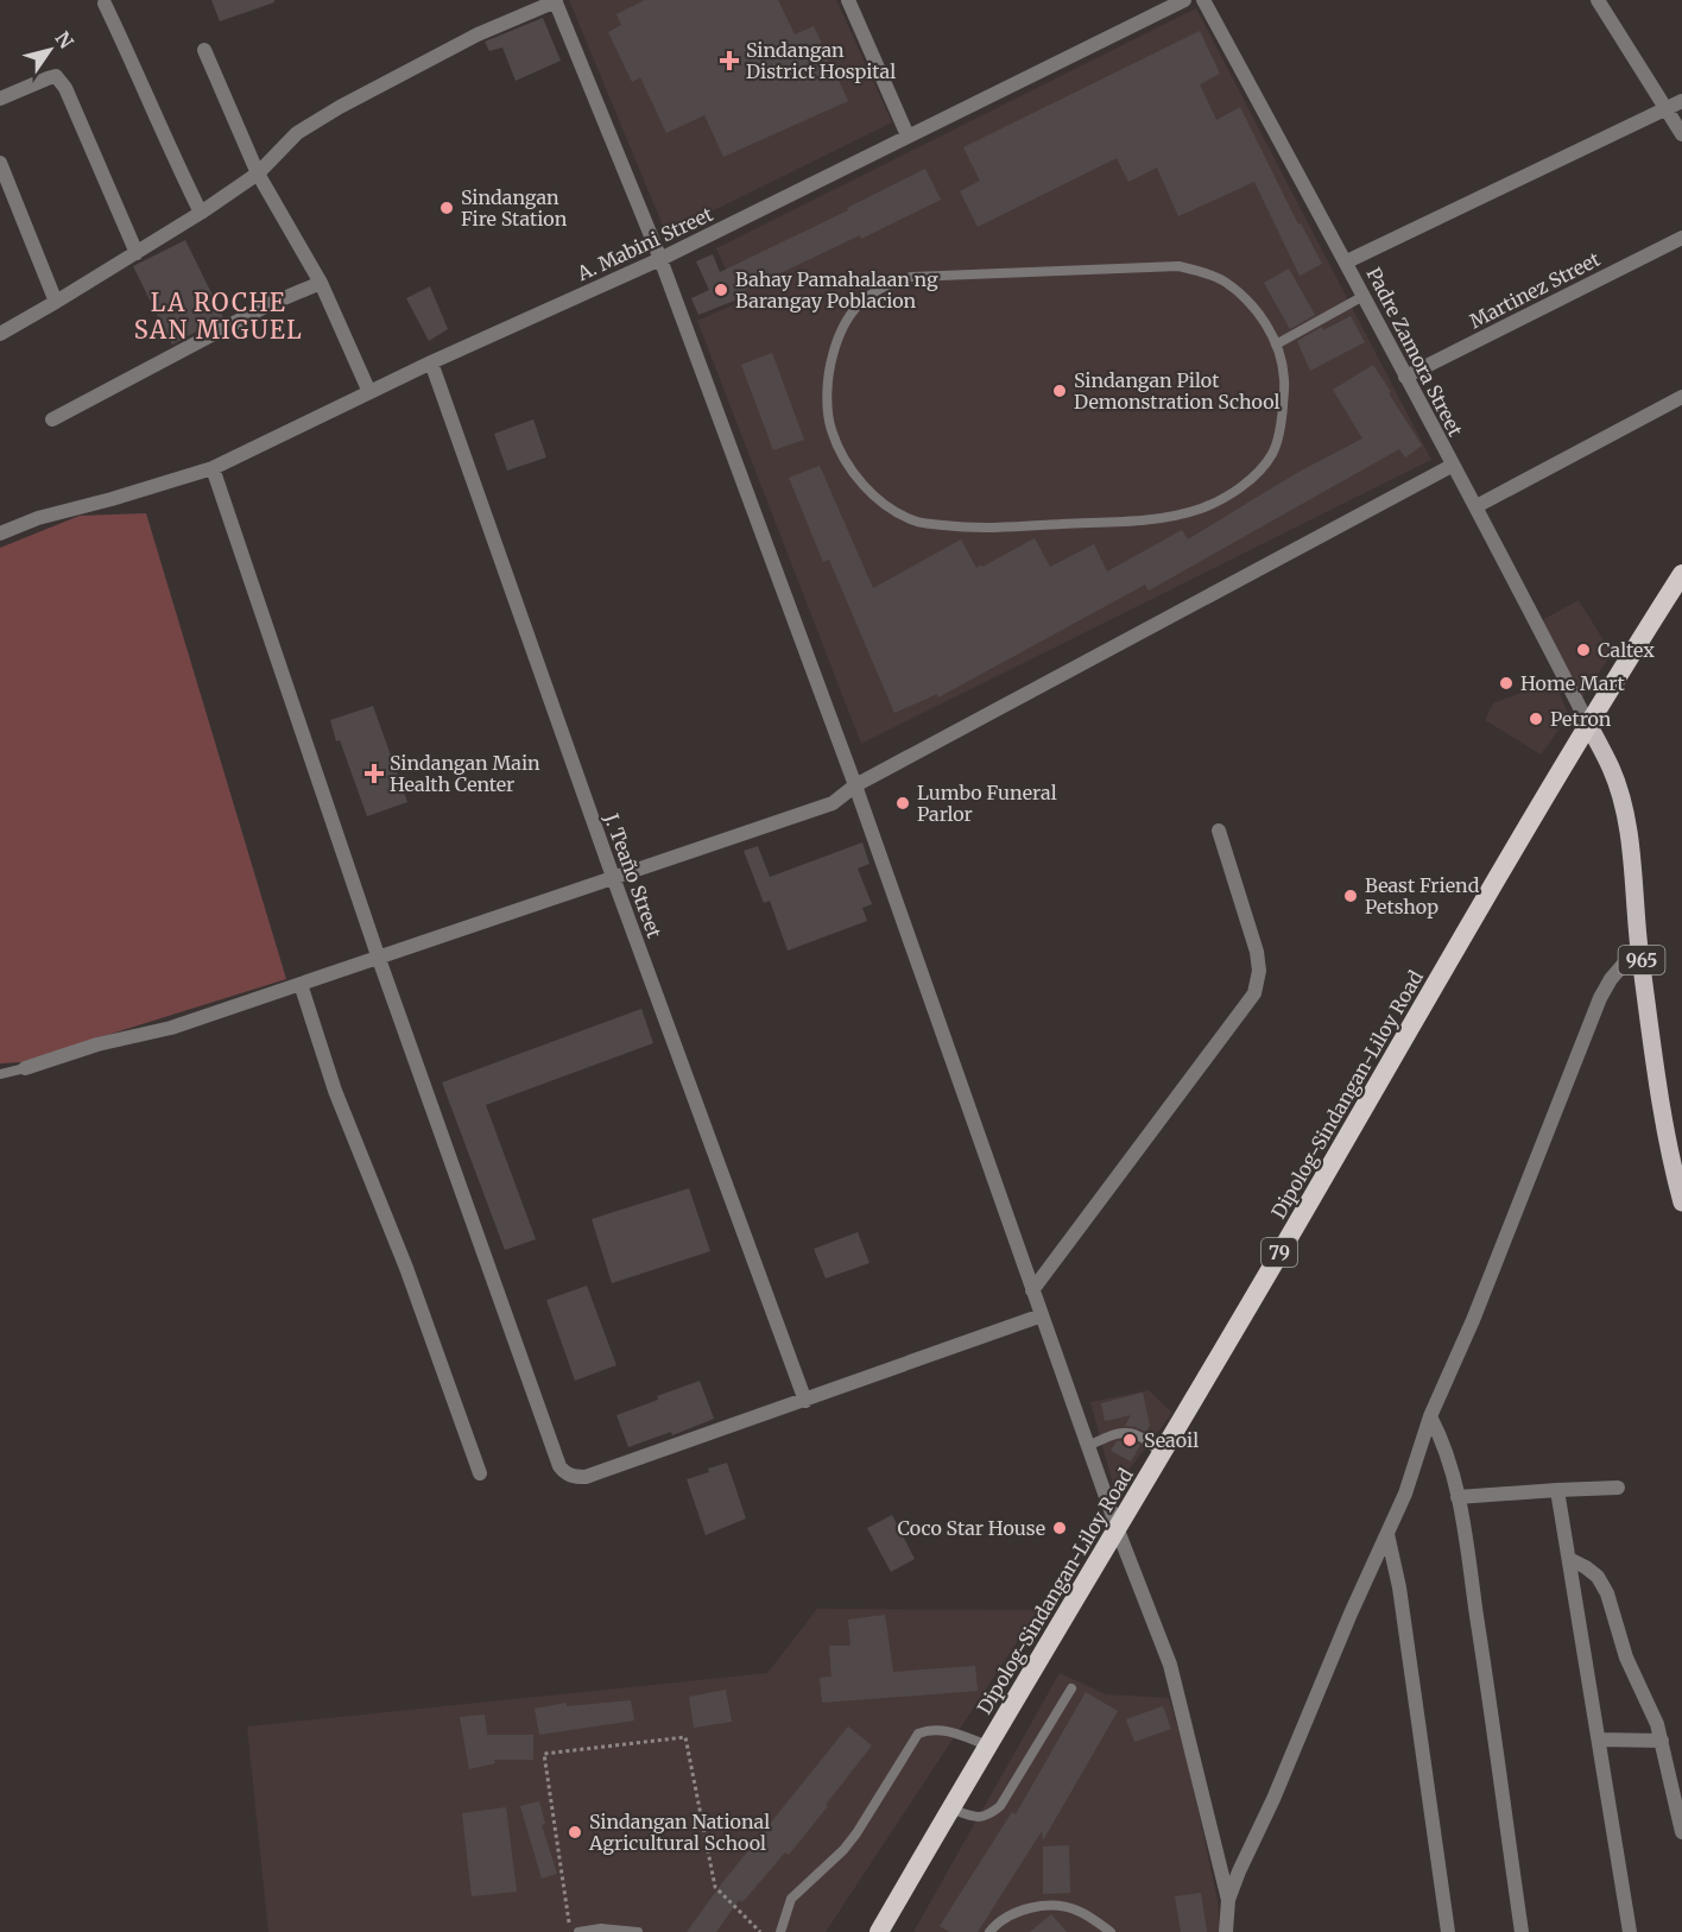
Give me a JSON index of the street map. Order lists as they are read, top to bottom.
{
  "streets": {
    "highway": ["Dipolog-Sindangan-Liloy Road", "79"],
    "main road": ["965"],
    "street": [
      "A. Mabini Street",
      "Martinez Street",
      "Padre Zamora Street",
      "J. Teaño Street"
    ]
  },
  "crossings": [
    ["A. Mabini Street", "J. Teaño Street"],
    ["Martinez Street", "Padre Zamora Street"],
    ["Padre Zamora Street", "965"],
    ["Padre Zamora Street", "Dipolog-Sindangan-Liloy Road"],
    ["965", "Dipolog-Sindangan-Liloy Road"]
  ],
  "districts": ["LA ROCHE SAN MIGUEL"],
  "places": {
    "health": ["Sindangan District Hospital", "Sindangan Main Health Center"],
    "other": [
      "Sindangan Fire Station",
      "Bahay Pamahalaan ng Barangay Poblacion",
      "Sindangan Pilot Demonstration School",
      "Caltex",
      "Home Mart",
      "Petron",
      "Lumbo Funeral Parlor",
      "Beast Friend Petshop",
      "Seaoil",
      "Coco Star House",
      "Sindangan National Agricultural School"
    ]
  },
  "north": "top right"
}
